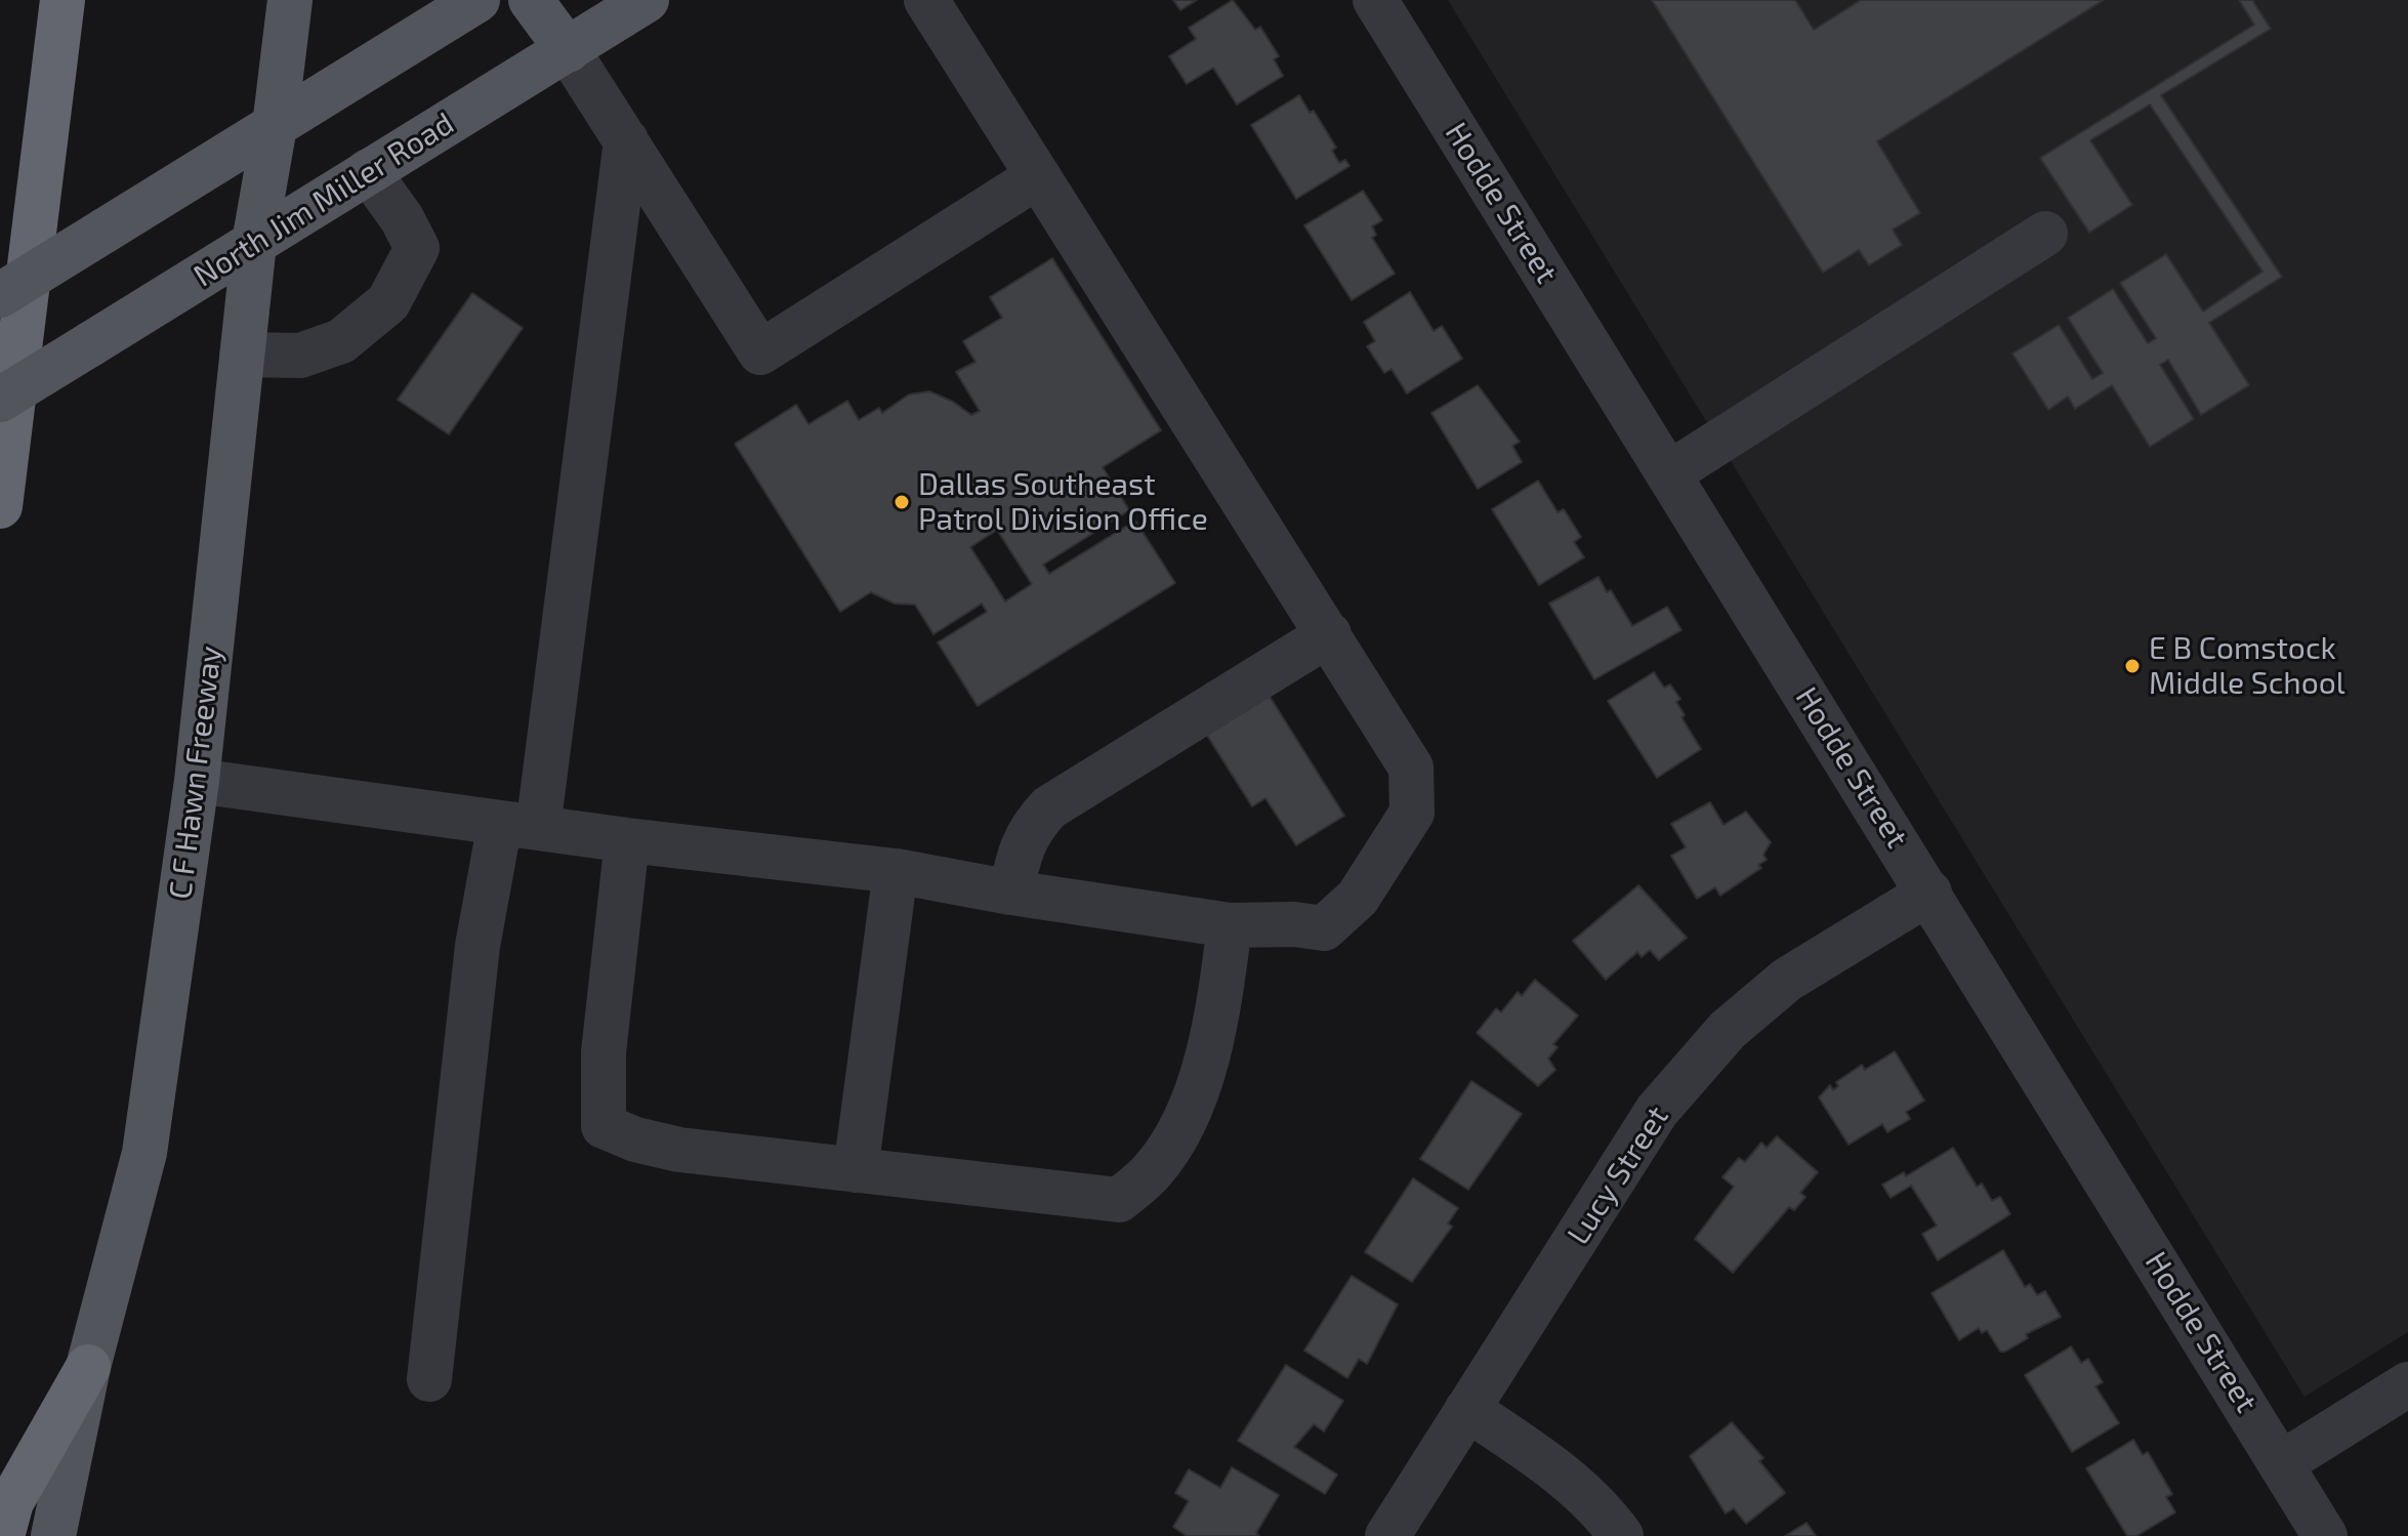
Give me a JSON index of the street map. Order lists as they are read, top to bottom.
{
  "streets": {
    "main road": ["North Jim Miller Road", "C F Hawn Freeway"],
    "street": ["Hodde Street", "Lucy Street"]
  },
  "crossings": [
    ["North Jim Miller Road", "C F Hawn Freeway"],
    ["Hodde Street", "Lucy Street"]
  ],
  "places": ["Dallas Southeast Patrol Division Office", "E B Comstock Middle School"]
}
